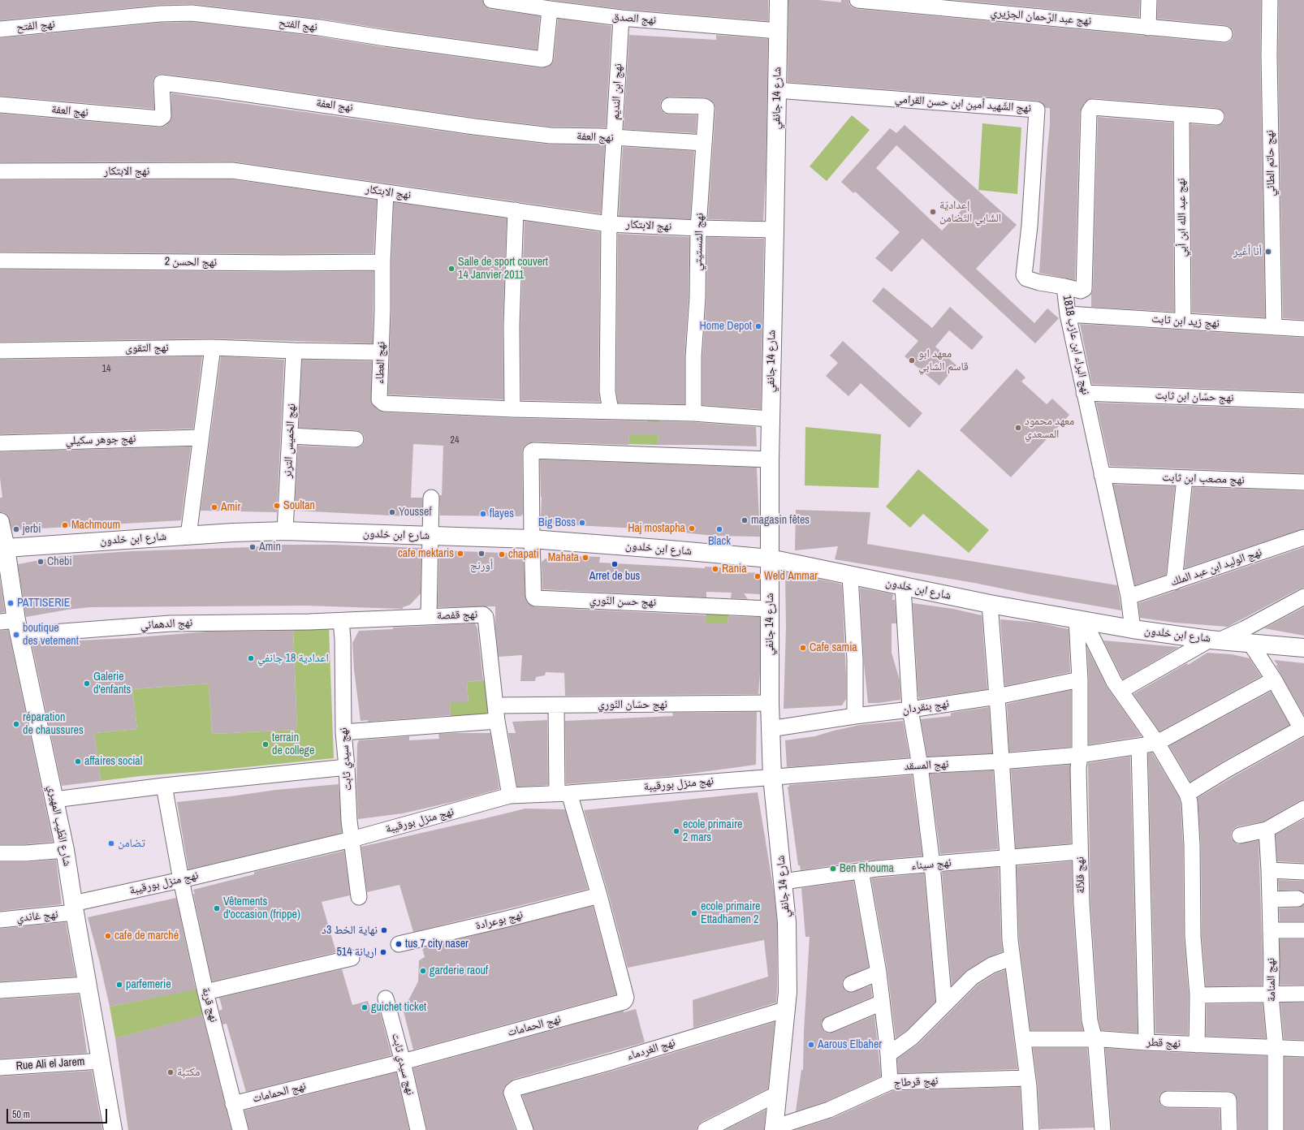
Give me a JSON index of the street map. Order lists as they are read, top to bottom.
{
  "streets": {
    "street": [
      "نهج عبد الرّحمان الجزيري",
      "نهج الصدق",
      "نهج الفتح",
      "نهج ابن النديم",
      "شارع 14 جانفي",
      "نهج الشّهيد أمين ابن حسن القرامي",
      "نهج العفة",
      "نهج حاتم الطائي",
      "نهج الابتكار",
      "نهج عبد الله ابن أبي",
      "نهج الشستيتي",
      "نهج الحسن 2",
      "نهج زيد ابن ثابت",
      "نهج البراء ابن عازب 1818",
      "نهج التقوى",
      "نهج العطاء",
      "نهج حسّان ابن ثابت",
      "نهج جوهر سكيلي",
      "نهج الخميس الترنر",
      "نهج مصعب ابن ثابت",
      "شارع ابن خلدون",
      "نهج الوليد ابن عبد الملك",
      "نهج حسن النّوري",
      "نهج قفصة",
      "نهج الدهماني",
      "نهج حسّان النّوري",
      "نهج بنقردان",
      "نهج سيدي ثابت",
      "نهج المسقد",
      "نهج منزل بورقيبة",
      "شارع الطّيب المهيري",
      "نهج سيناء",
      "نهج قلاّلة",
      "نهج غاندي",
      "نهج بوعرادة",
      "نهج المنامة",
      "نهج قربة",
      "نهج الحمامات",
      "نهج قطر",
      "نهج الغردماء",
      "Rue Ali el Jarem",
      "نهج قرطاج"
    ]
  },
  "crossings": [
    ["نهج الصدق", "نهج الفتح"],
    ["نهج الصدق", "نهج ابن النديم"],
    ["نهج الصدق", "شارع 14 جانفي"],
    ["نهج ابن النديم", "نهج العفة"],
    ["نهج ابن النديم", "نهج الابتكار"],
    ["نهج ابن النديم", "نهج العطاء"],
    ["شارع 14 جانفي", "نهج الشّهيد أمين ابن حسن القرامي"],
    ["شارع 14 جانفي", "نهج الابتكار"],
    ["شارع 14 جانفي", "نهج العطاء"],
    ["شارع 14 جانفي", "شارع ابن خلدون"],
    ["شارع 14 جانفي", "نهج حسن النّوري"],
    ["شارع 14 جانفي", "نهج حسّان النّوري"],
    ["شارع 14 جانفي", "نهج بنقردان"],
    ["شارع 14 جانفي", "نهج المسقد"],
    ["شارع 14 جانفي", "نهج منزل بورقيبة"],
    ["شارع 14 جانفي", "نهج سيناء"],
    ["شارع 14 جانفي", "نهج الغردماء"],
    ["شارع 14 جانفي", "نهج قرطاج"],
    ["نهج الشّهيد أمين ابن حسن القرامي", "نهج البراء ابن عازب 1818"],
    ["نهج العفة", "نهج الشستيتي"],
    ["نهج حاتم الطائي", "نهج زيد ابن ثابت"],
    ["نهج الابتكار", "نهج الشستيتي"],
    ["نهج الابتكار", "نهج العطاء"],
    ["نهج عبد الله ابن أبي", "نهج زيد ابن ثابت"],
    ["نهج عبد الله ابن أبي", "نهج البراء ابن عازب 1818"],
    ["نهج الشستيتي", "نهج العطاء"],
    ["نهج الحسن 2", "نهج العطاء"],
    ["نهج زيد ابن ثابت", "نهج البراء ابن عازب 1818"],
    ["نهج البراء ابن عازب 1818", "نهج حسّان ابن ثابت"],
    ["نهج البراء ابن عازب 1818", "نهج مصعب ابن ثابت"],
    ["نهج البراء ابن عازب 1818", "شارع ابن خلدون"],
    ["نهج البراء ابن عازب 1818", "نهج الوليد ابن عبد الملك"],
    ["نهج التقوى", "نهج العطاء"],
    ["نهج التقوى", "نهج الخميس الترنر"],
    ["نهج الخميس الترنر", "شارع ابن خلدون"],
    ["شارع ابن خلدون", "نهج حسن النّوري"],
    ["شارع ابن خلدون", "شارع الطّيب المهيري"],
    ["شارع ابن خلدون", "نهج قلاّلة"],
    ["نهج قفصة", "نهج الدهماني"],
    ["نهج قفصة", "نهج حسّان النّوري"],
    ["نهج قفصة", "نهج سيدي ثابت"],
    ["نهج الدهماني", "نهج سيدي ثابت"],
    ["نهج الدهماني", "شارع الطّيب المهيري"],
    ["نهج حسّان النّوري", "نهج الحمامات"],
    ["نهج بنقردان", "نهج قلاّلة"],
    ["نهج سيدي ثابت", "نهج منزل بورقيبة"],
    ["نهج سيدي ثابت", "نهج الحمامات"],
    ["نهج المسقد", "نهج منزل بورقيبة"],
    ["نهج المسقد", "نهج قلاّلة"],
    ["نهج منزل بورقيبة", "شارع الطّيب المهيري"],
    ["نهج منزل بورقيبة", "نهج غاندي"],
    ["نهج منزل بورقيبة", "نهج قربة"],
    ["نهج منزل بورقيبة", "نهج الحمامات"],
    ["شارع الطّيب المهيري", "نهج غاندي"],
    ["شارع الطّيب المهيري", "Rue Ali el Jarem"],
    ["نهج سيناء", "نهج قلاّلة"],
    ["نهج قلاّلة", "نهج قطر"],
    ["نهج بوعرادة", "نهج الحمامات"],
    ["نهج المنامة", "نهج قطر"],
    ["نهج قربة", "نهج الحمامات"]
  ],
  "places": [
    "إعداديّة الشّابي التّضامن",
    "أنا أغير",
    "Salle de sport couvert 14 Janvier 2011",
    "Home Depot",
    "معهد ابو قاسم الشابي",
    "معهد محمود المسعدي",
    "Soultan",
    "Amir",
    "Youssef",
    "flayes",
    "magasin fêtes",
    "Big Boss",
    "Machmoum",
    "Haj mostapha",
    "jerbi",
    "Black",
    "Amin",
    "cafe mektaris",
    "أورنج",
    "chapati",
    "Mahata",
    "Chebi",
    "Arret de bus",
    "Rania",
    "Weld Ammar",
    "PATTISERIE",
    "boutique des vetement",
    "Cafe samia",
    "اعدادية 18 جانفي",
    "Galerie d'enfants",
    "réparation de chaussures",
    "terrain de college",
    "affaires social",
    "ecole primaire 2 mars",
    "تضامن",
    "Ben Rhouma",
    "Vêtements d'occasion (frippe)",
    "ecole primaire Ettadhamen 2",
    "نهاية الخط 3د",
    "cafe de marché",
    "tus 7 city naser",
    "514 اريانة",
    "garderie raouf",
    "parfemerie",
    "guichet ticket",
    "Aarous Elbaher",
    "مكتبة"
  ],
  "house_numbers": ["14", "24"],
  "scale_bar": "50 m"
}
